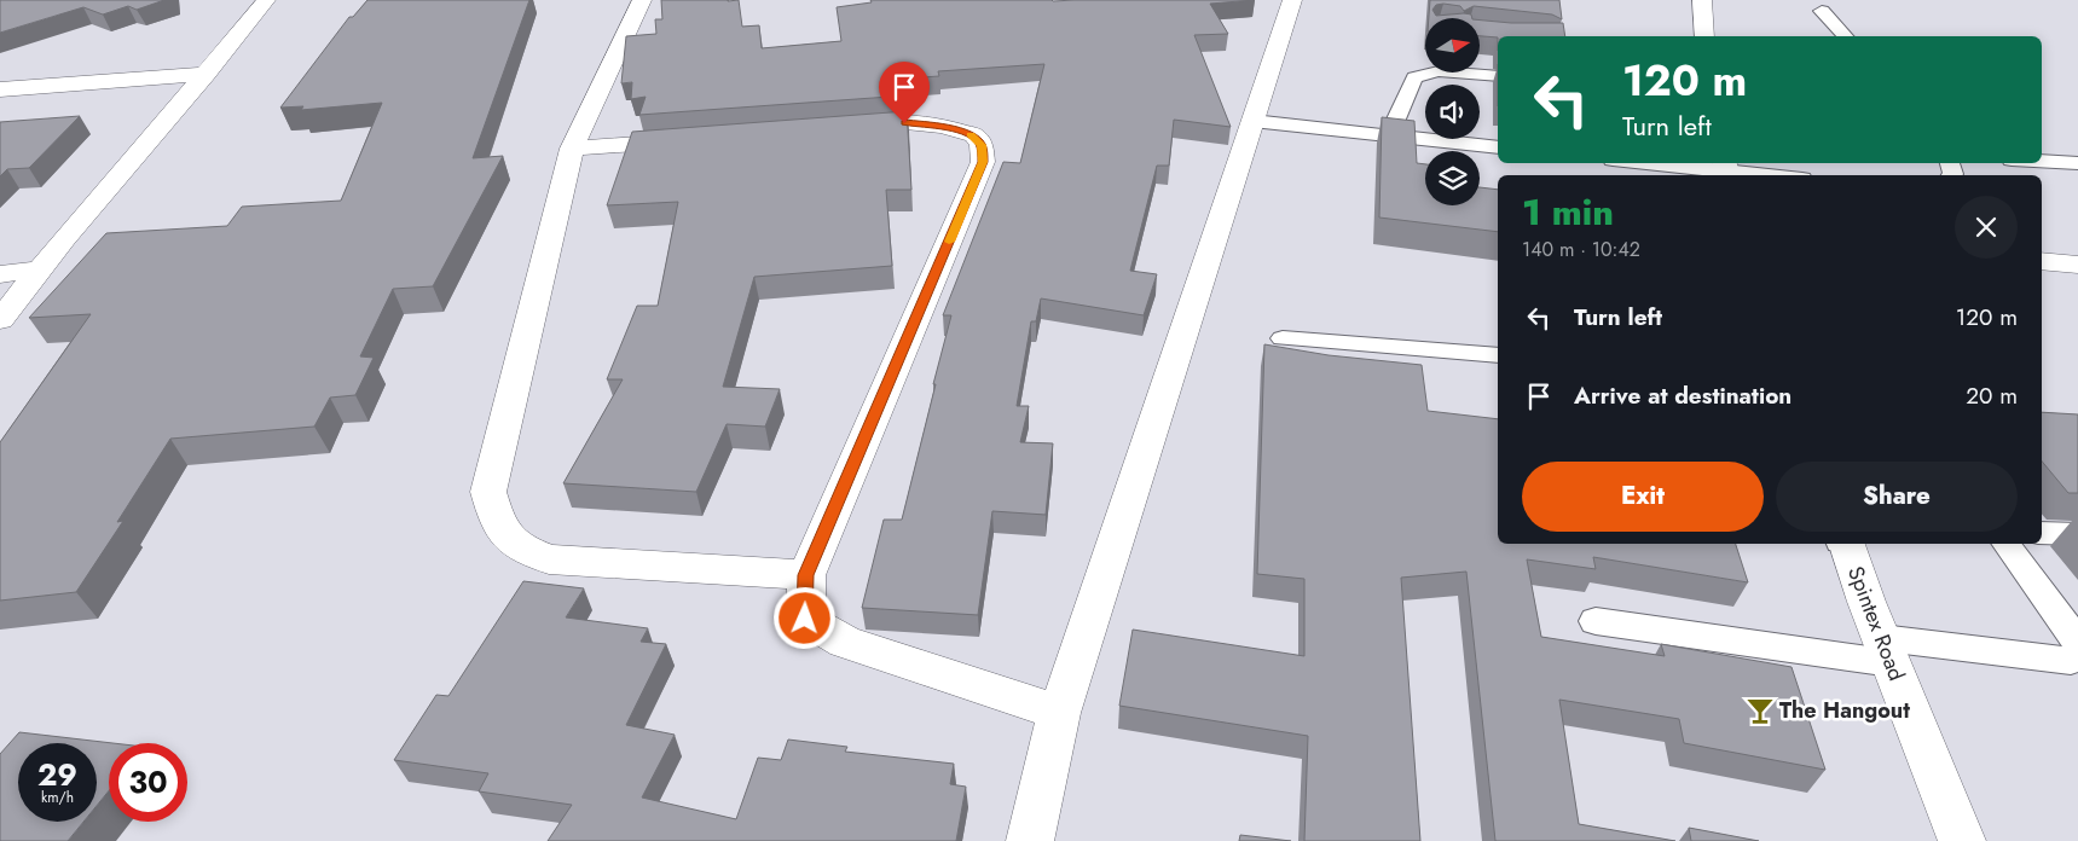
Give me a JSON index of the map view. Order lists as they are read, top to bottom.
{
  "streets": {
    "street": ["Spintex Road"]
  },
  "places": {
    "bar": ["The Hangout"]
  },
  "north": "right",
  "page": {
    "turn": ["120 m", "Turn left"],
    "heading": ["1 min", "140 m · 10:42"],
    "list": [
      {
        "name": "Turn left",
        "value": "120 m"
      },
      {
        "name": "Arrive at destination",
        "value": "20 m"
      }
    ],
    "buttons": ["Exit", "Share"],
    "speed": "29 km/h",
    "limit": "30"
  }
}
